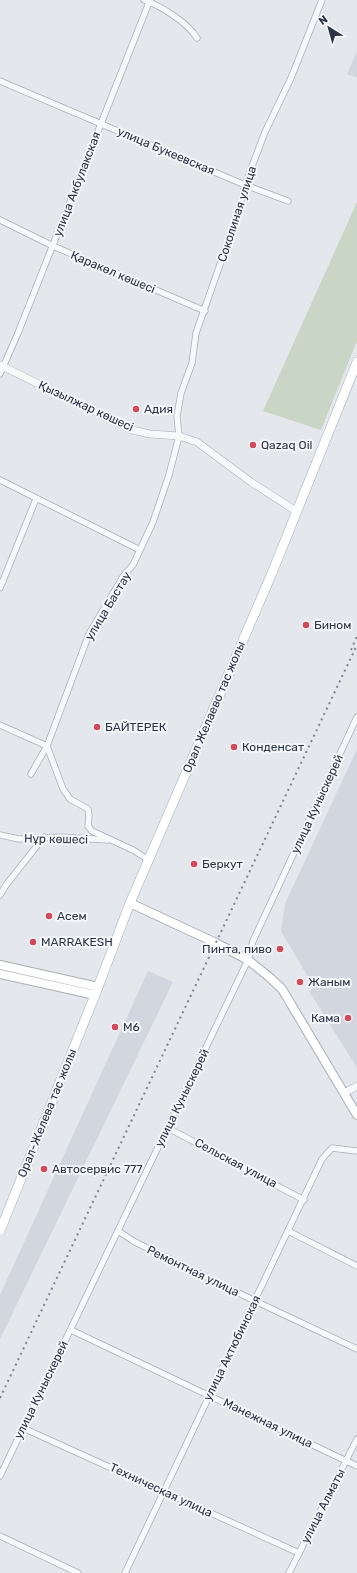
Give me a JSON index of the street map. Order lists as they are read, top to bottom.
{
  "streets": {
    "main road": ["Орал Желаево тас жолы", "Орал-Желева тас жолы"],
    "street": [
      "улица Букеевская",
      "улица Акбулакская",
      "Соколиная улица",
      "Қаракөл көшесі",
      "Қызылжар көшесі",
      "улица Бастау",
      "улица Куныскерей",
      "Нұр көшесі",
      "Сельская улица",
      "Ремонтная улица",
      "улица Актюбинская",
      "Манежная улица",
      "Техническая улица",
      "улица Алматы"
    ]
  },
  "crossings": [
    ["улица Букеевская", "улица Акбулакская"],
    ["улица Букеевская", "Соколиная улица"],
    ["улица Акбулакская", "Қаракөл көшесі"],
    ["улица Акбулакская", "Қызылжар көшесі"],
    ["Соколиная улица", "Қаракөл көшесі"],
    ["Соколиная улица", "Қызылжар көшесі"],
    ["Соколиная улица", "улица Бастау"],
    ["Қызылжар көшесі", "улица Бастау"],
    ["Қызылжар көшесі", "Орал Желаево тас жолы"],
    ["Орал Желаево тас жолы", "Орал-Желева тас жолы"],
    ["улица Куныскерей", "Сельская улица"],
    ["улица Куныскерей", "Ремонтная улица"],
    ["улица Куныскерей", "Манежная улица"],
    ["улица Куныскерей", "Техническая улица"],
    ["Сельская улица", "улица Актюбинская"],
    ["Ремонтная улица", "улица Актюбинская"],
    ["улица Актюбинская", "Манежная улица"],
    ["улица Актюбинская", "Техническая улица"],
    ["Манежная улица", "улица Алматы"],
    ["Техническая улица", "улица Алматы"]
  ],
  "places": [
    "Адия",
    "Qazaq Oil",
    "Бином",
    "БАЙТЕРЕК",
    "Конденсат",
    "Беркут",
    "Асем",
    "MARRAKESH",
    "Пинта, пиво",
    "Жаным",
    "Кама",
    "М6",
    "Автосервис 777"
  ],
  "north": "top left"
}
